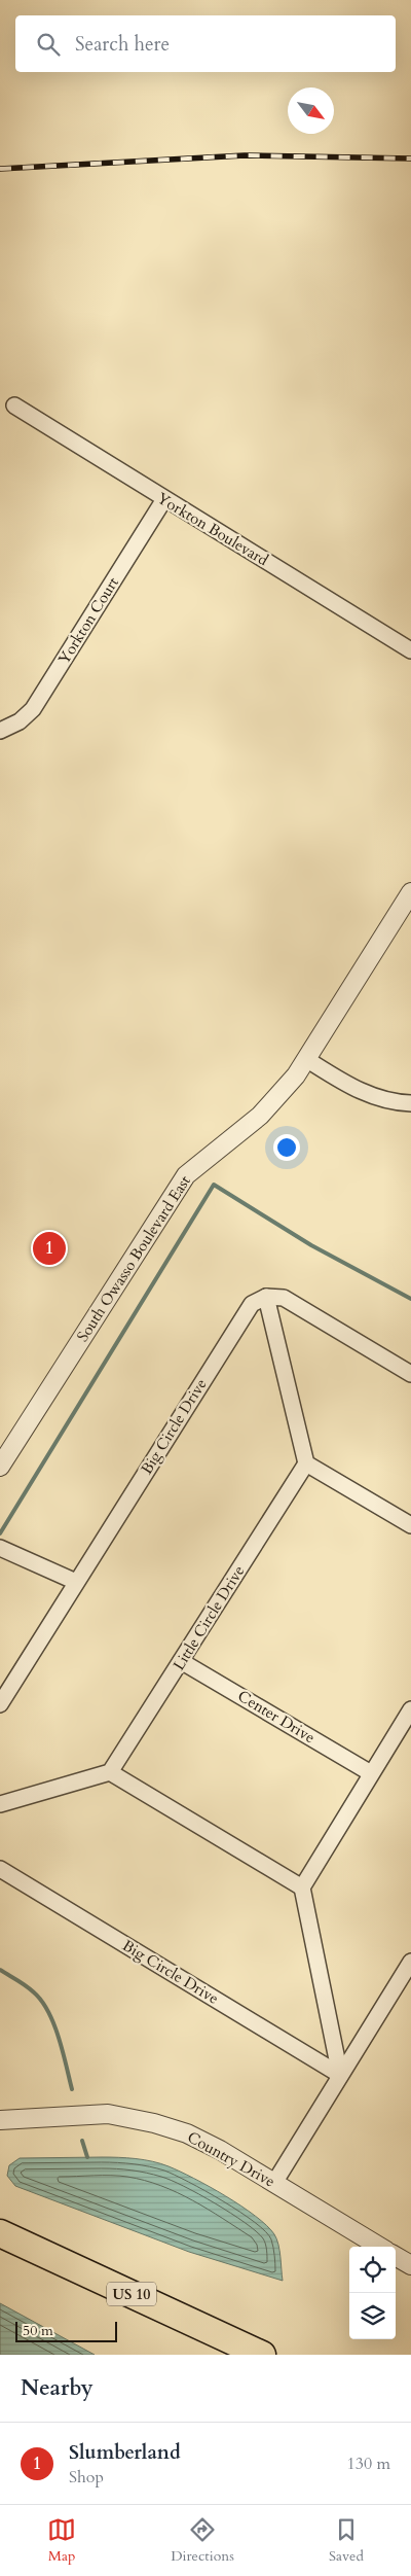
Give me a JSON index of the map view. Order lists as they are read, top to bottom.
{
  "streets": {
    "highway": ["US 10"],
    "street": [
      "Yorkton Boulevard",
      "Yorkton Court",
      "South Owasso Boulevard East",
      "Big Circle Drive",
      "Little Circle Drive",
      "Center Drive",
      "Country Drive"
    ]
  },
  "crossings": [
    ["Yorkton Boulevard", "Yorkton Court"],
    ["Little Circle Drive", "Center Drive"]
  ],
  "scale_bar": "50 m",
  "north": "bottom right",
  "page": {
    "search": "Search here",
    "pins": "1",
    "scale": "50 m",
    "heading": "Nearby",
    "list": [
      {
        "mark": "1",
        "name": "Slumberland",
        "note": "Shop",
        "value": "130 m"
      }
    ],
    "nav": ["Map", "Directions", "Saved"]
  }
}
